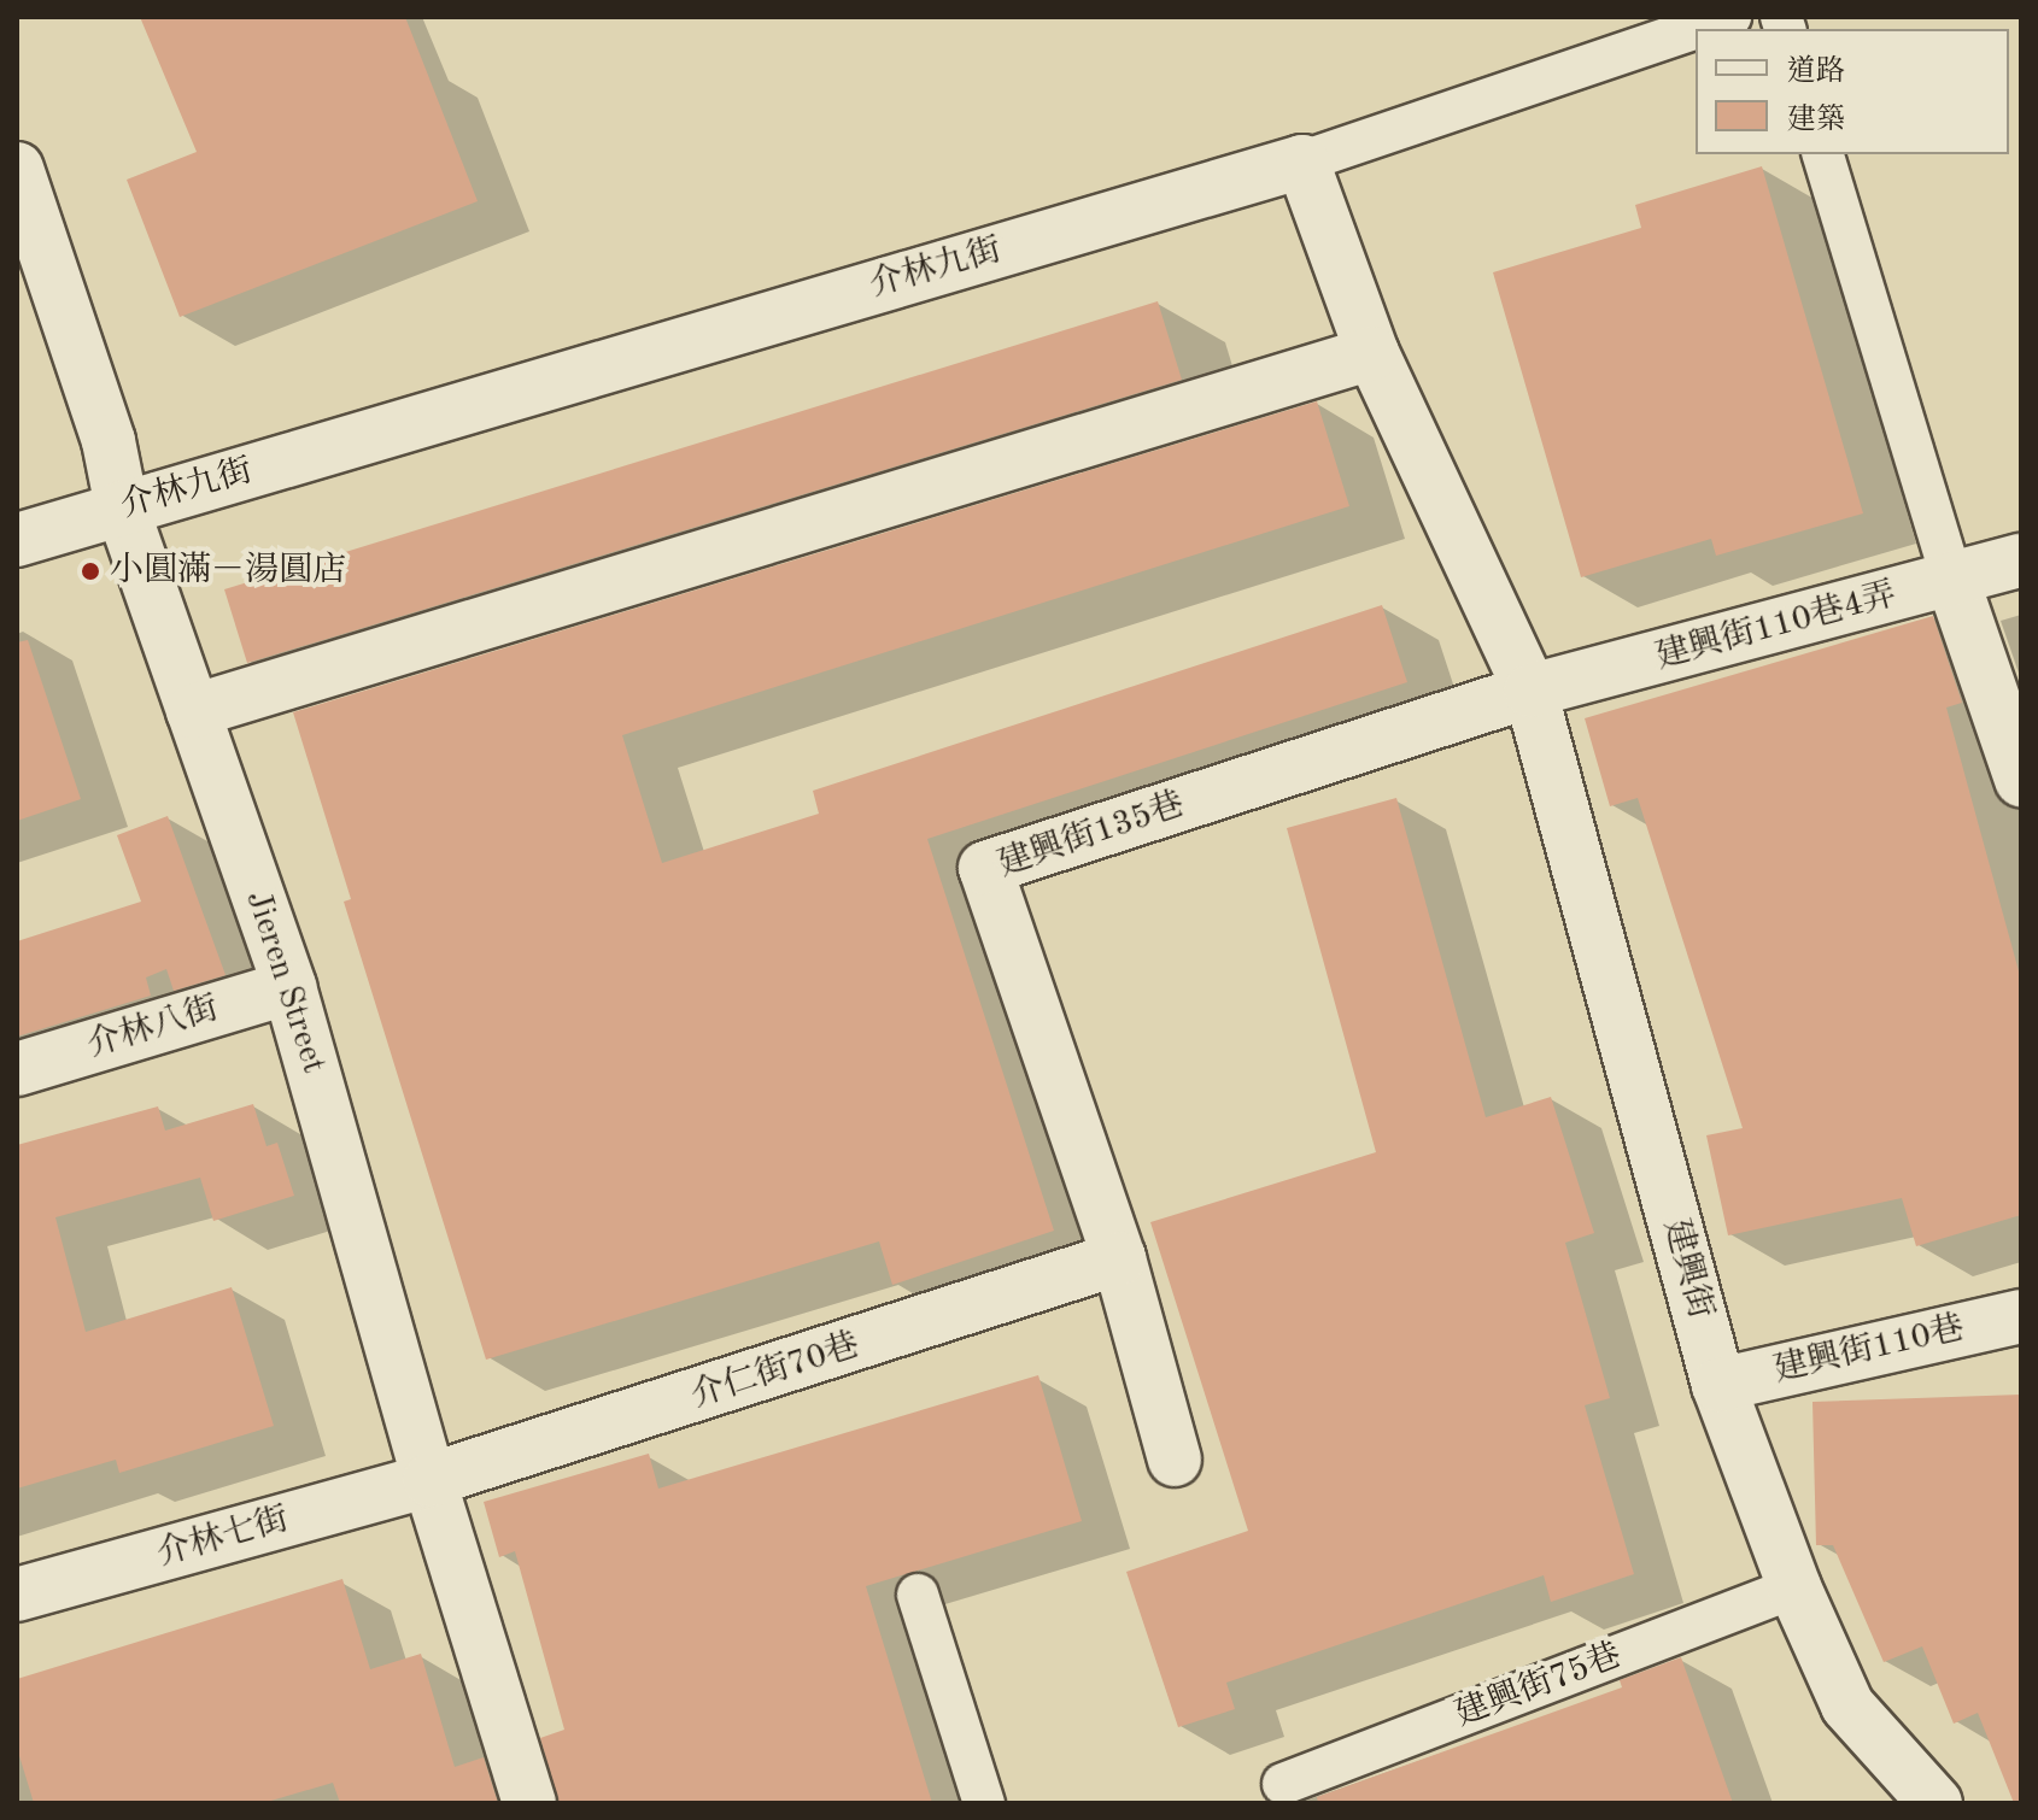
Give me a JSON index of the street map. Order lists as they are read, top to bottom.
{
  "streets": {
    "street": [
      "介林九街",
      "建興街110巷4弄",
      "建興街135巷",
      "Jieren Street",
      "介林八街",
      "建興街",
      "建興街110巷",
      "介仁街70巷",
      "介林七街"
    ],
    "lane": ["建興街75巷"]
  },
  "crossings": [
    ["介林九街", "Jieren Street"],
    ["建興街110巷4弄", "建興街135巷"],
    ["建興街110巷4弄", "建興街"],
    ["建興街135巷", "建興街"],
    ["建興街135巷", "介仁街70巷"],
    ["Jieren Street", "介林八街"],
    ["Jieren Street", "介仁街70巷"],
    ["Jieren Street", "介林七街"],
    ["建興街", "建興街110巷"],
    ["建興街", "建興街75巷"],
    ["介仁街70巷", "介林七街"]
  ],
  "places": ["小圓滿－湯圓店"],
  "legend": ["道路", "建築"]
}
